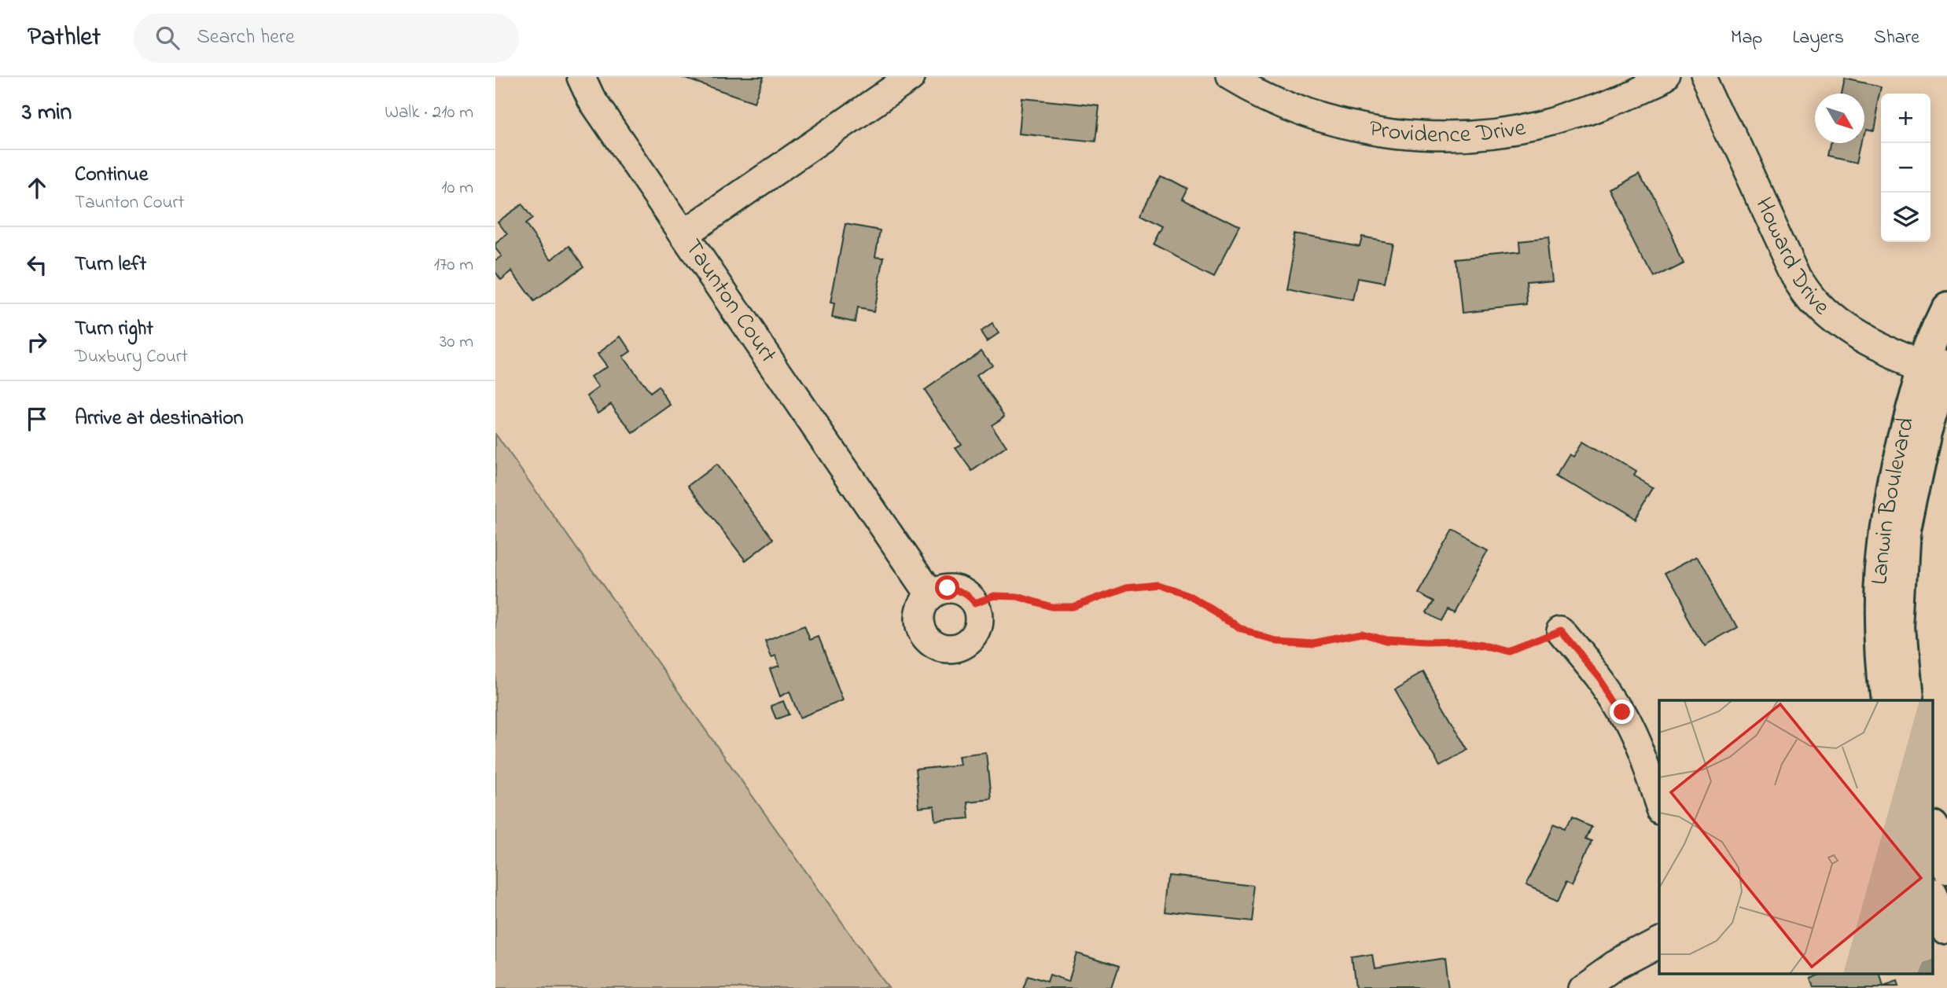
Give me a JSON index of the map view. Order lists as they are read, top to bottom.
{
  "streets": {
    "street": [
      "Providence Drive",
      "Howard Drive",
      "Taunton Court",
      "Lanwin Boulevard"
    ]
  },
  "crossings": [
    ["Howard Drive", "Lanwin Boulevard"]
  ],
  "north": "bottom right",
  "page": {
    "header": "Pathlet",
    "search": "Search here",
    "nav": ["Map", "Layers", "Share"],
    "heading": ["3 min", "Walk · 210 m"],
    "map_buttons": ["+", "−"],
    "list": [
      ["Continue", "Taunton Court", "10 m"],
      ["Turn left", "170 m"],
      ["Turn right", "Duxbury Court", "30 m"],
      "Arrive at destination"
    ]
  }
}
